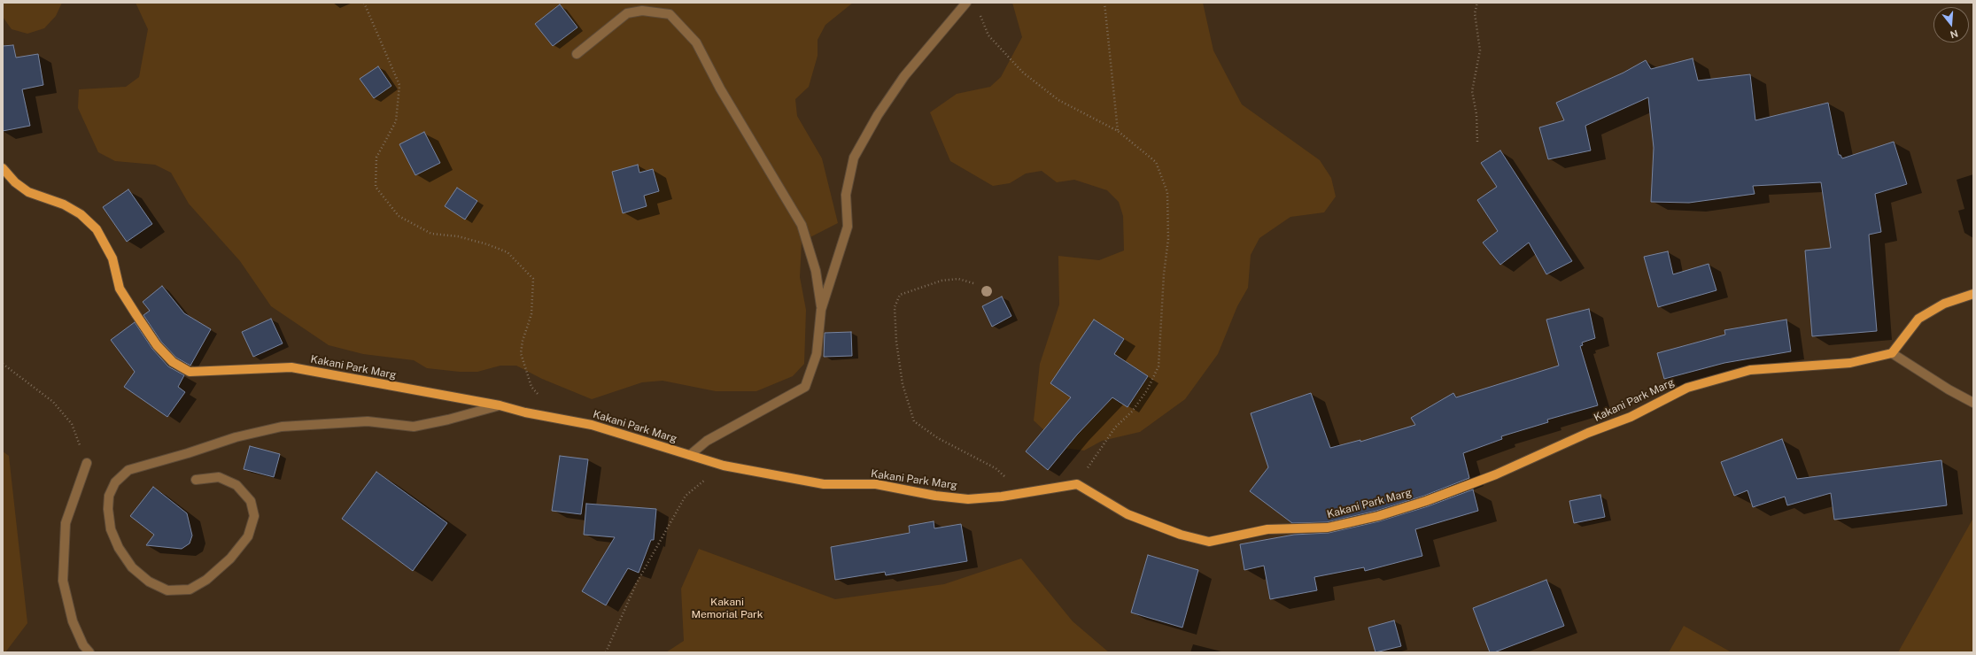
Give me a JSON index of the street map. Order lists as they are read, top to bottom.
{
  "streets": {
    "main road": ["Kakani Park Marg"]
  },
  "parks": ["Kakani Memorial Park"],
  "north": "bottom"
}
